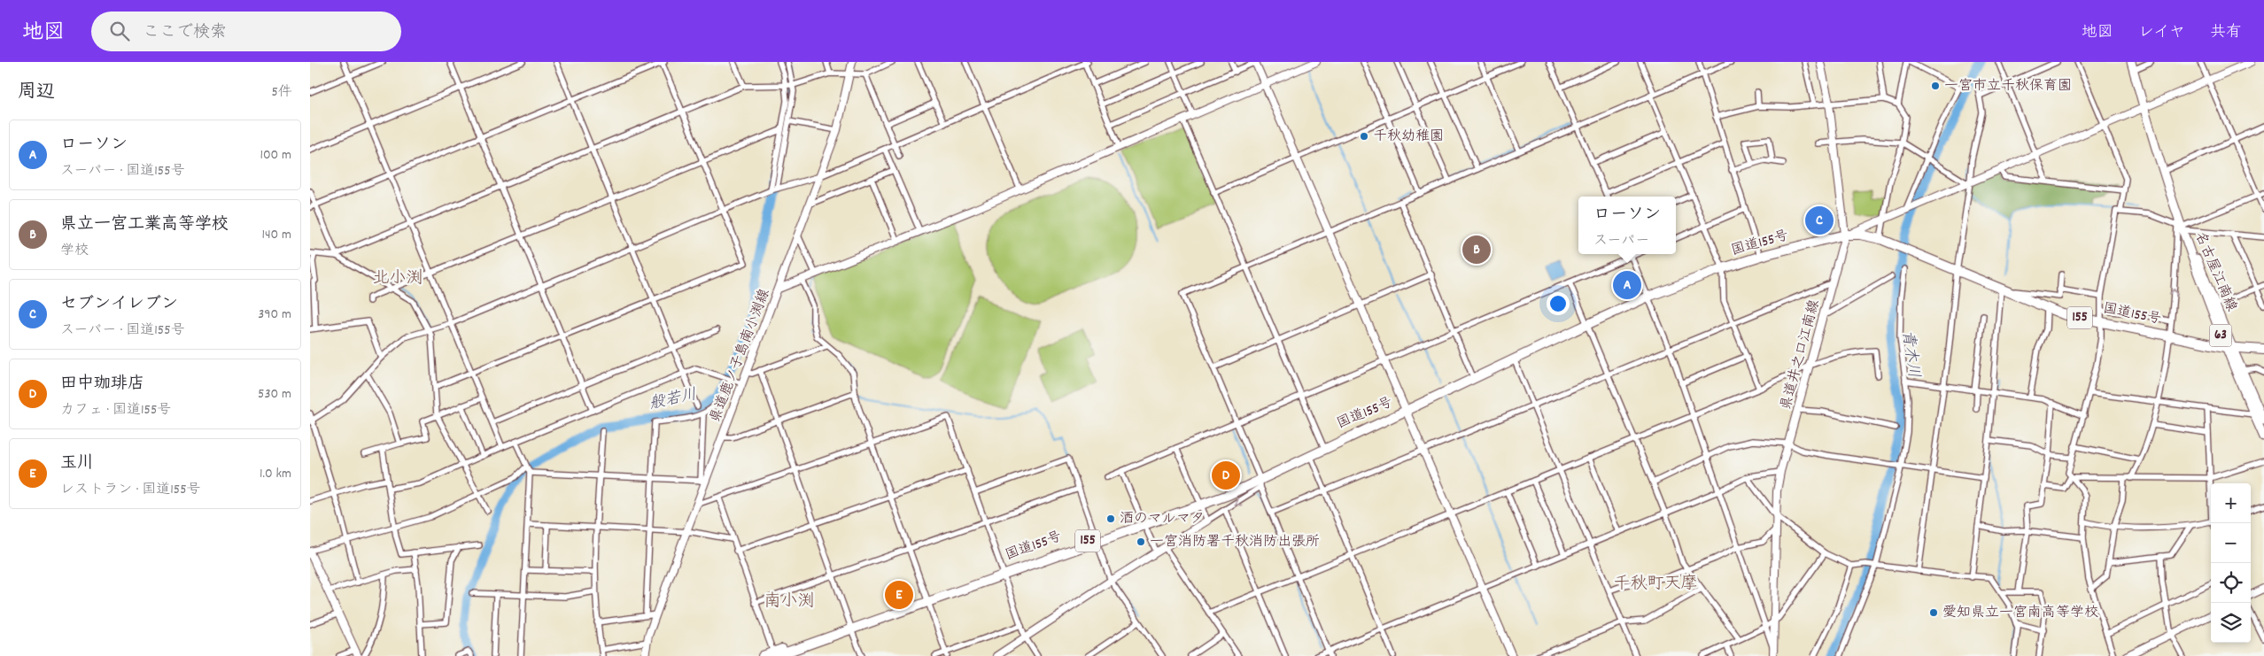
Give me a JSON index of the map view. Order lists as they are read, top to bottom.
{
  "streets": {
    "highway": ["国道155号", "155"],
    "main road": ["名古屋江南線", "63"],
    "street": ["県道井之口江南線", "県道鹿ノ子島南小渕線"]
  },
  "crossings": [
    ["国道155号", "名古屋江南線"],
    ["国道155号", "県道井之口江南線"]
  ],
  "districts": ["北小渕", "千秋町天摩", "南小渕"],
  "water": ["青木川", "般若川"],
  "places": [
    "一宮市立千秋保育園",
    "千秋幼稚園",
    "酒のマルマタ",
    "一宮消防署千秋消防出張所",
    "愛知県立一宮南高等学校"
  ],
  "page": {
    "header": "地図",
    "search": "ここで検索",
    "nav": ["地図", "レイヤ", "共有"],
    "heading": ["周辺", "5件"],
    "list": [
      {
        "mark": "A",
        "name": "ローソン",
        "note": "スーパー · 国道155号",
        "value": "100 m"
      },
      {
        "mark": "B",
        "name": "県立一宮工業高等学校",
        "note": "学校",
        "value": "140 m"
      },
      {
        "mark": "C",
        "name": "セブンイレブン",
        "note": "スーパー · 国道155号",
        "value": "390 m"
      },
      {
        "mark": "D",
        "name": "田中珈琲店",
        "note": "カフェ · 国道155号",
        "value": "530 m"
      },
      {
        "mark": "E",
        "name": "玉川",
        "note": "レストラン · 国道155号",
        "value": "1.0 km"
      }
    ],
    "popup": ["ローソン", "スーパー"],
    "pins": [
      "C",
      "B",
      "A",
      "D",
      "E"
    ],
    "map_buttons": ["+", "−"]
  }
}
